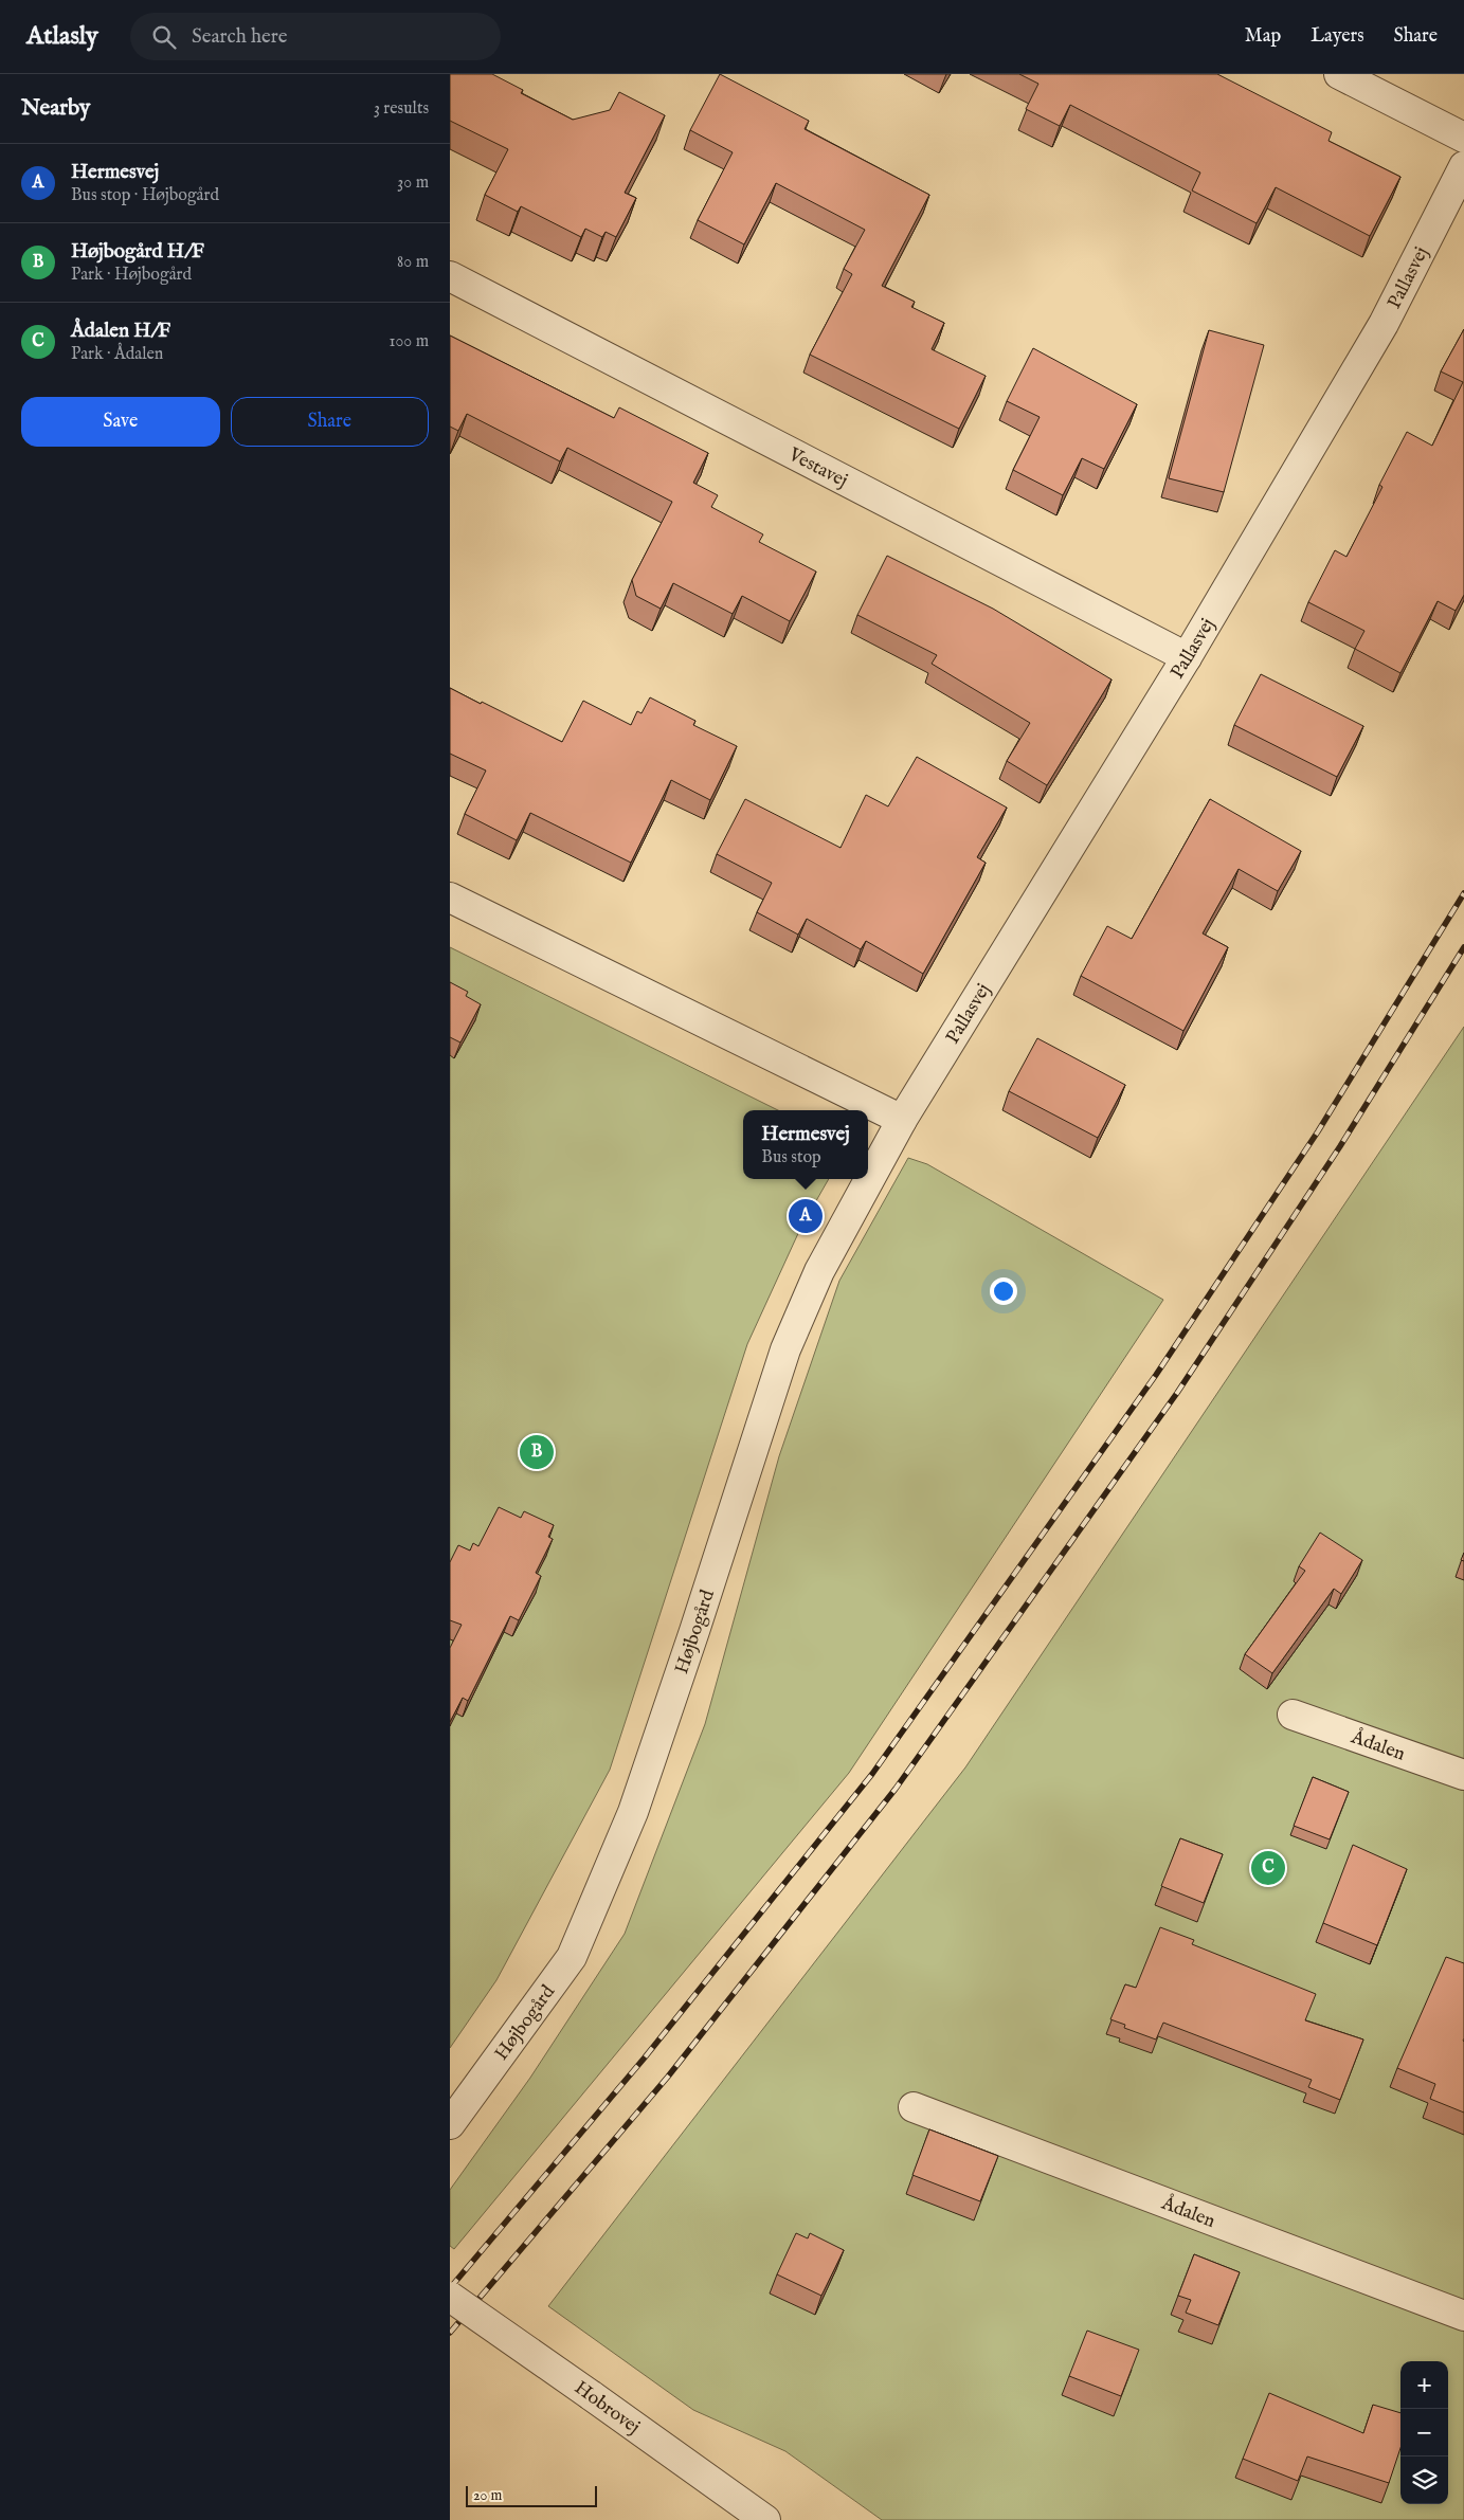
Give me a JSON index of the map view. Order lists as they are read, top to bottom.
{
  "streets": {
    "street": [
      "Pallasvej",
      "Vestavej",
      "Højbogård",
      "Ådalen",
      "Hobrovej"
    ]
  },
  "crossings": [
    ["Pallasvej", "Vestavej"],
    ["Pallasvej", "Højbogård"]
  ],
  "scale_bar": "20 m",
  "page": {
    "header": "Atlasly",
    "search": "Search here",
    "nav": ["Map", "Layers", "Share"],
    "heading": ["Nearby", "3 results"],
    "list": [
      {
        "mark": "A",
        "name": "Hermesvej",
        "note": "Bus stop · Højbogård",
        "value": "30 m"
      },
      {
        "mark": "B",
        "name": "Højbogård H/F",
        "note": "Park · Højbogård",
        "value": "80 m"
      },
      {
        "mark": "C",
        "name": "Ådalen H/F",
        "note": "Park · Ådalen",
        "value": "100 m"
      }
    ],
    "buttons": ["Save", "Share"],
    "popup": ["Hermesvej", "Bus stop"],
    "pins": ["A", "B", "C"],
    "map_buttons": ["+", "−"],
    "scale": "20 m"
  }
}
